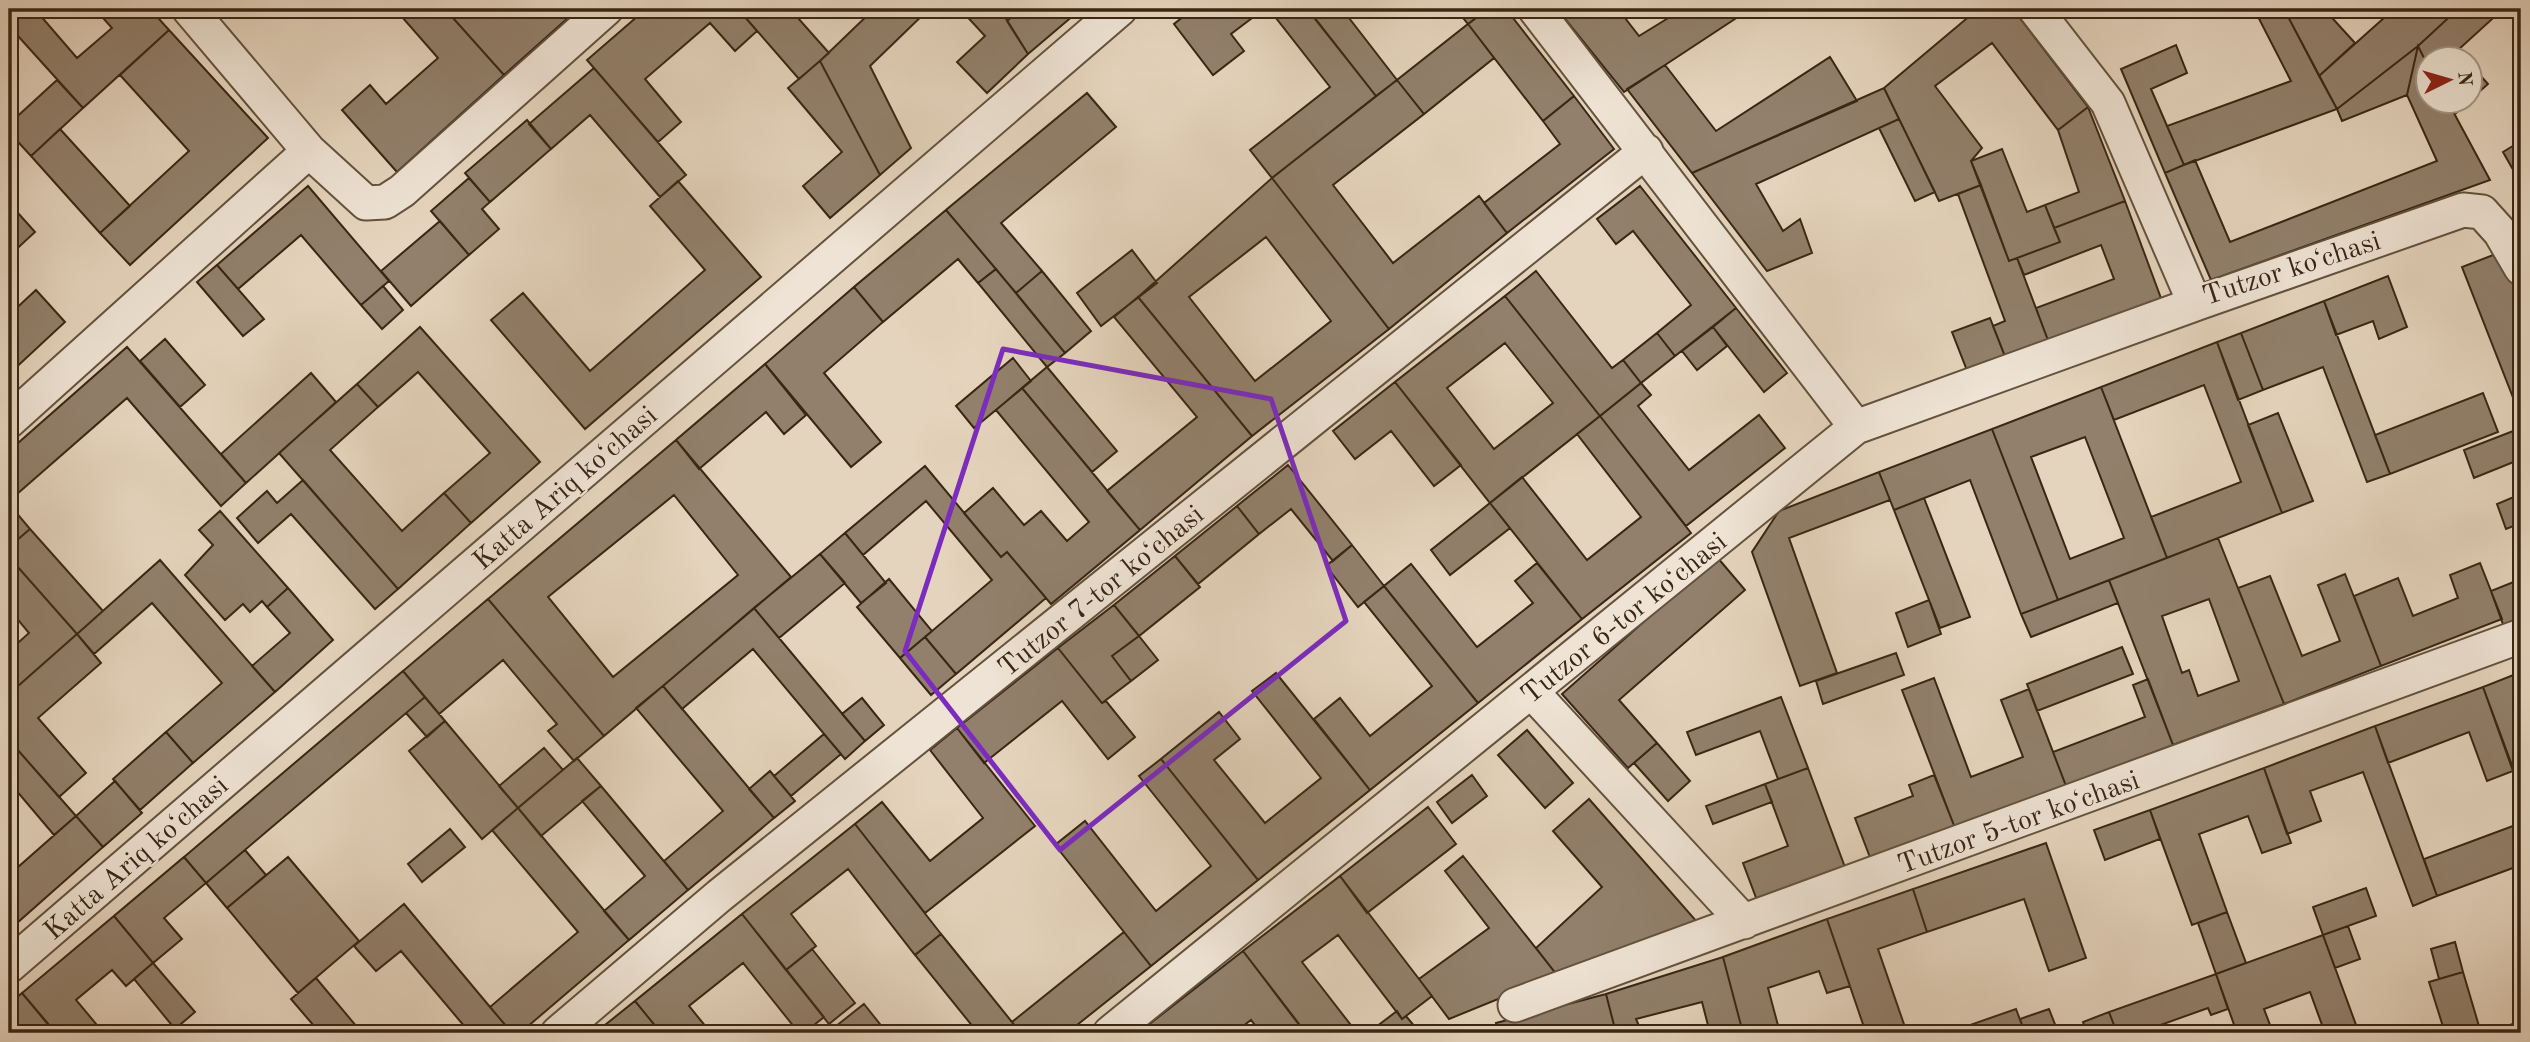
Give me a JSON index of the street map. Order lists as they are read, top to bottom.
{
  "streets": {
    "street": [
      "Tutzor koʻchasi",
      "Katta Ariq koʻchasi",
      "Tutzor 7-tor koʻchasi",
      "Tutzor 6-tor koʻchasi",
      "Tutzor 5-tor koʻchasi"
    ]
  },
  "crossings": [
    ["Tutzor koʻchasi", "Tutzor 6-tor koʻchasi"]
  ],
  "north": "right"
}
